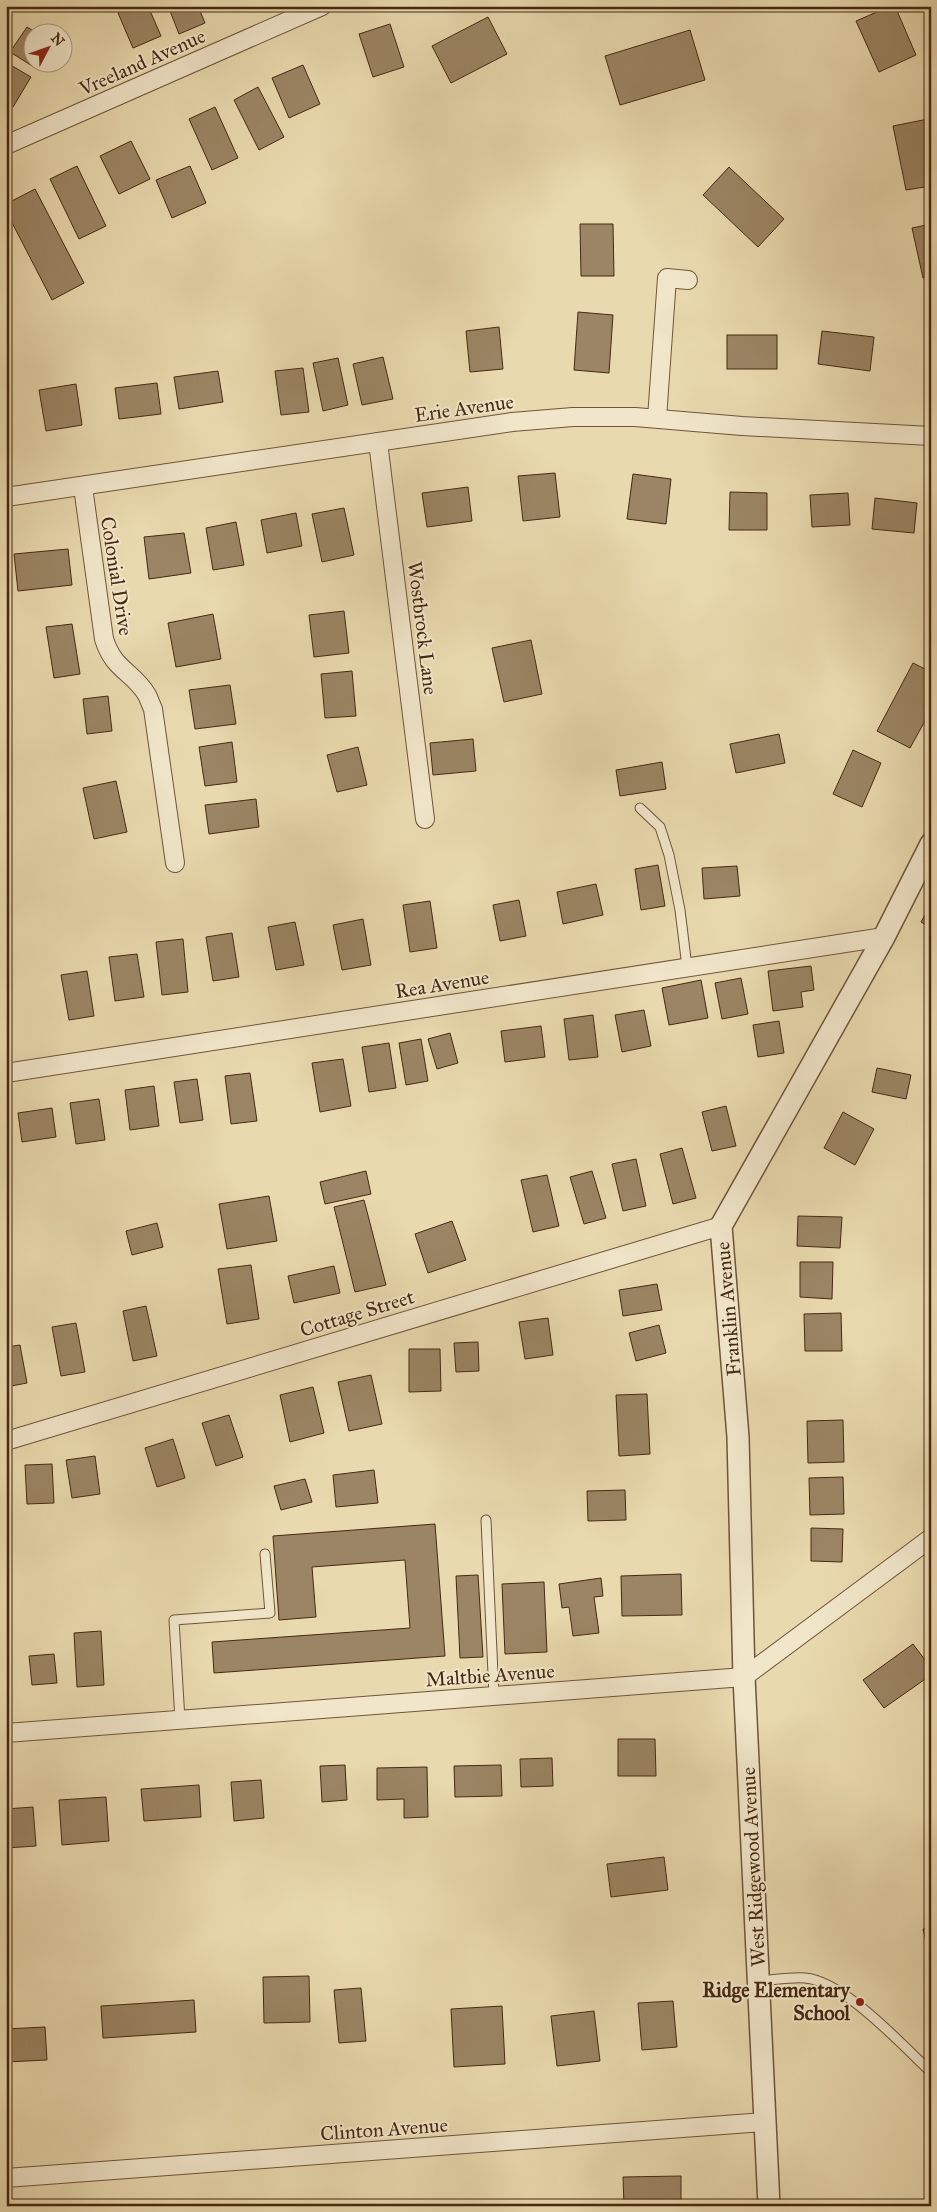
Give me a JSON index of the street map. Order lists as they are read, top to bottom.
{
  "streets": {
    "street": [
      "Vreeland Avenue",
      "Erie Avenue",
      "Colonial Drive",
      "Wostbrock Lane",
      "Rea Avenue",
      "Franklin Avenue",
      "Cottage Street",
      "Maltbie Avenue",
      "West Ridgewood Avenue",
      "Clinton Avenue"
    ]
  },
  "crossings": [
    ["Erie Avenue", "Colonial Drive"],
    ["Erie Avenue", "Wostbrock Lane"],
    ["Rea Avenue", "Franklin Avenue"],
    ["Franklin Avenue", "Cottage Street"],
    ["Franklin Avenue", "Maltbie Avenue"],
    ["Franklin Avenue", "West Ridgewood Avenue"],
    ["Maltbie Avenue", "West Ridgewood Avenue"],
    ["West Ridgewood Avenue", "Clinton Avenue"]
  ],
  "places": ["Ridge Elementary School"],
  "north": "top right"
}
